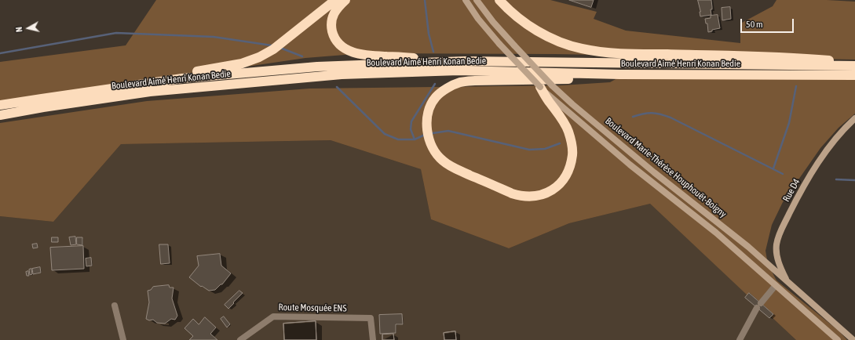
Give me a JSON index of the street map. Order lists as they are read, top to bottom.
{
  "streets": {
    "highway": ["Boulevard Aimé Henri Konan Bedie"],
    "main road": ["Boulevard Marie-Thérèse Houphouët-Boigny", "Rue D4"],
    "street": ["Route Mosquée ENS"]
  },
  "crossings": [
    ["Boulevard Marie-Thérèse Houphouët-Boigny", "Rue D4"]
  ],
  "scale_bar": "50 m",
  "north": "left"
}
